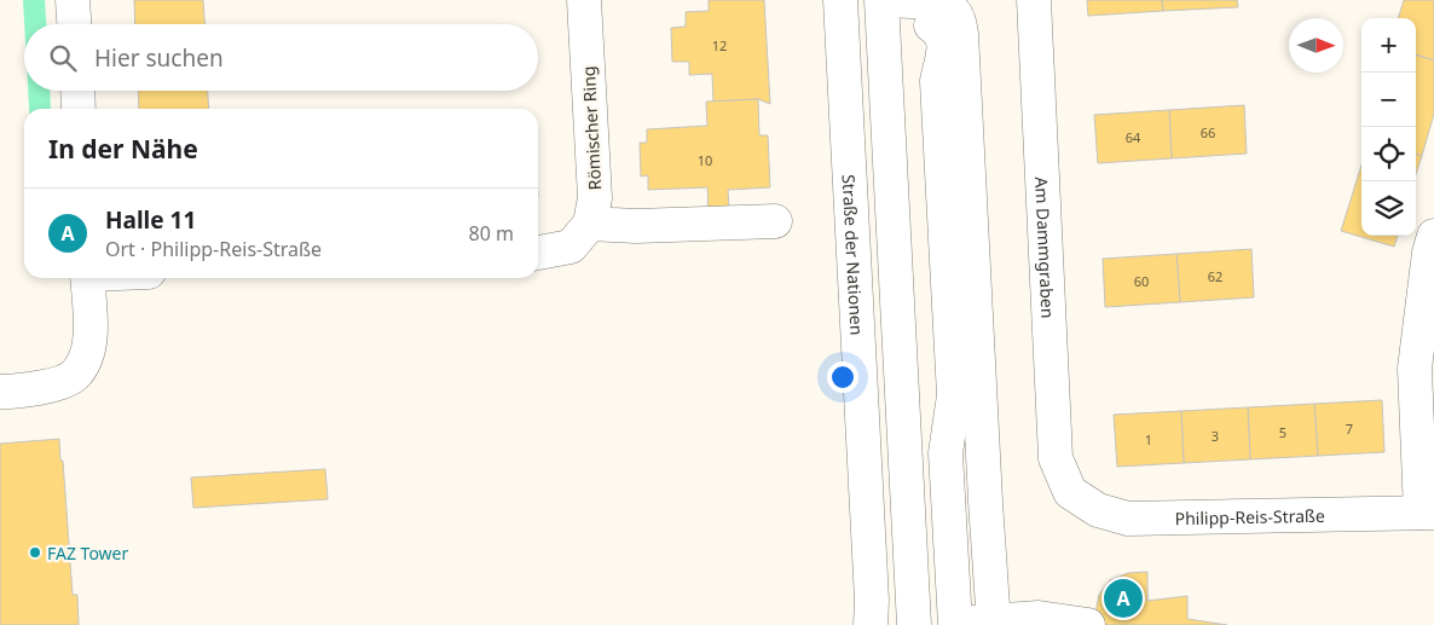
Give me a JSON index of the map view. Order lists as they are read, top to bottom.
{
  "streets": {
    "street": [
      "Römischer Ring",
      "Am Dammgraben",
      "Straße der Nationen",
      "Philipp-Reis-Straße"
    ]
  },
  "crossings": [
    ["Am Dammgraben", "Philipp-Reis-Straße"]
  ],
  "places": ["FAZ Tower"],
  "house_numbers": [
    "12",
    "66",
    "64",
    "10",
    "62",
    "60",
    "7",
    "5",
    "3",
    "1"
  ],
  "north": "right",
  "page": {
    "map_buttons": ["+", "−"],
    "search": "Hier suchen",
    "heading": "In der Nähe",
    "list": [
      {
        "mark": "A",
        "name": "Halle 11",
        "note": "Ort · Philipp-Reis-Straße",
        "value": "80 m"
      }
    ],
    "pins": "A"
  }
}
